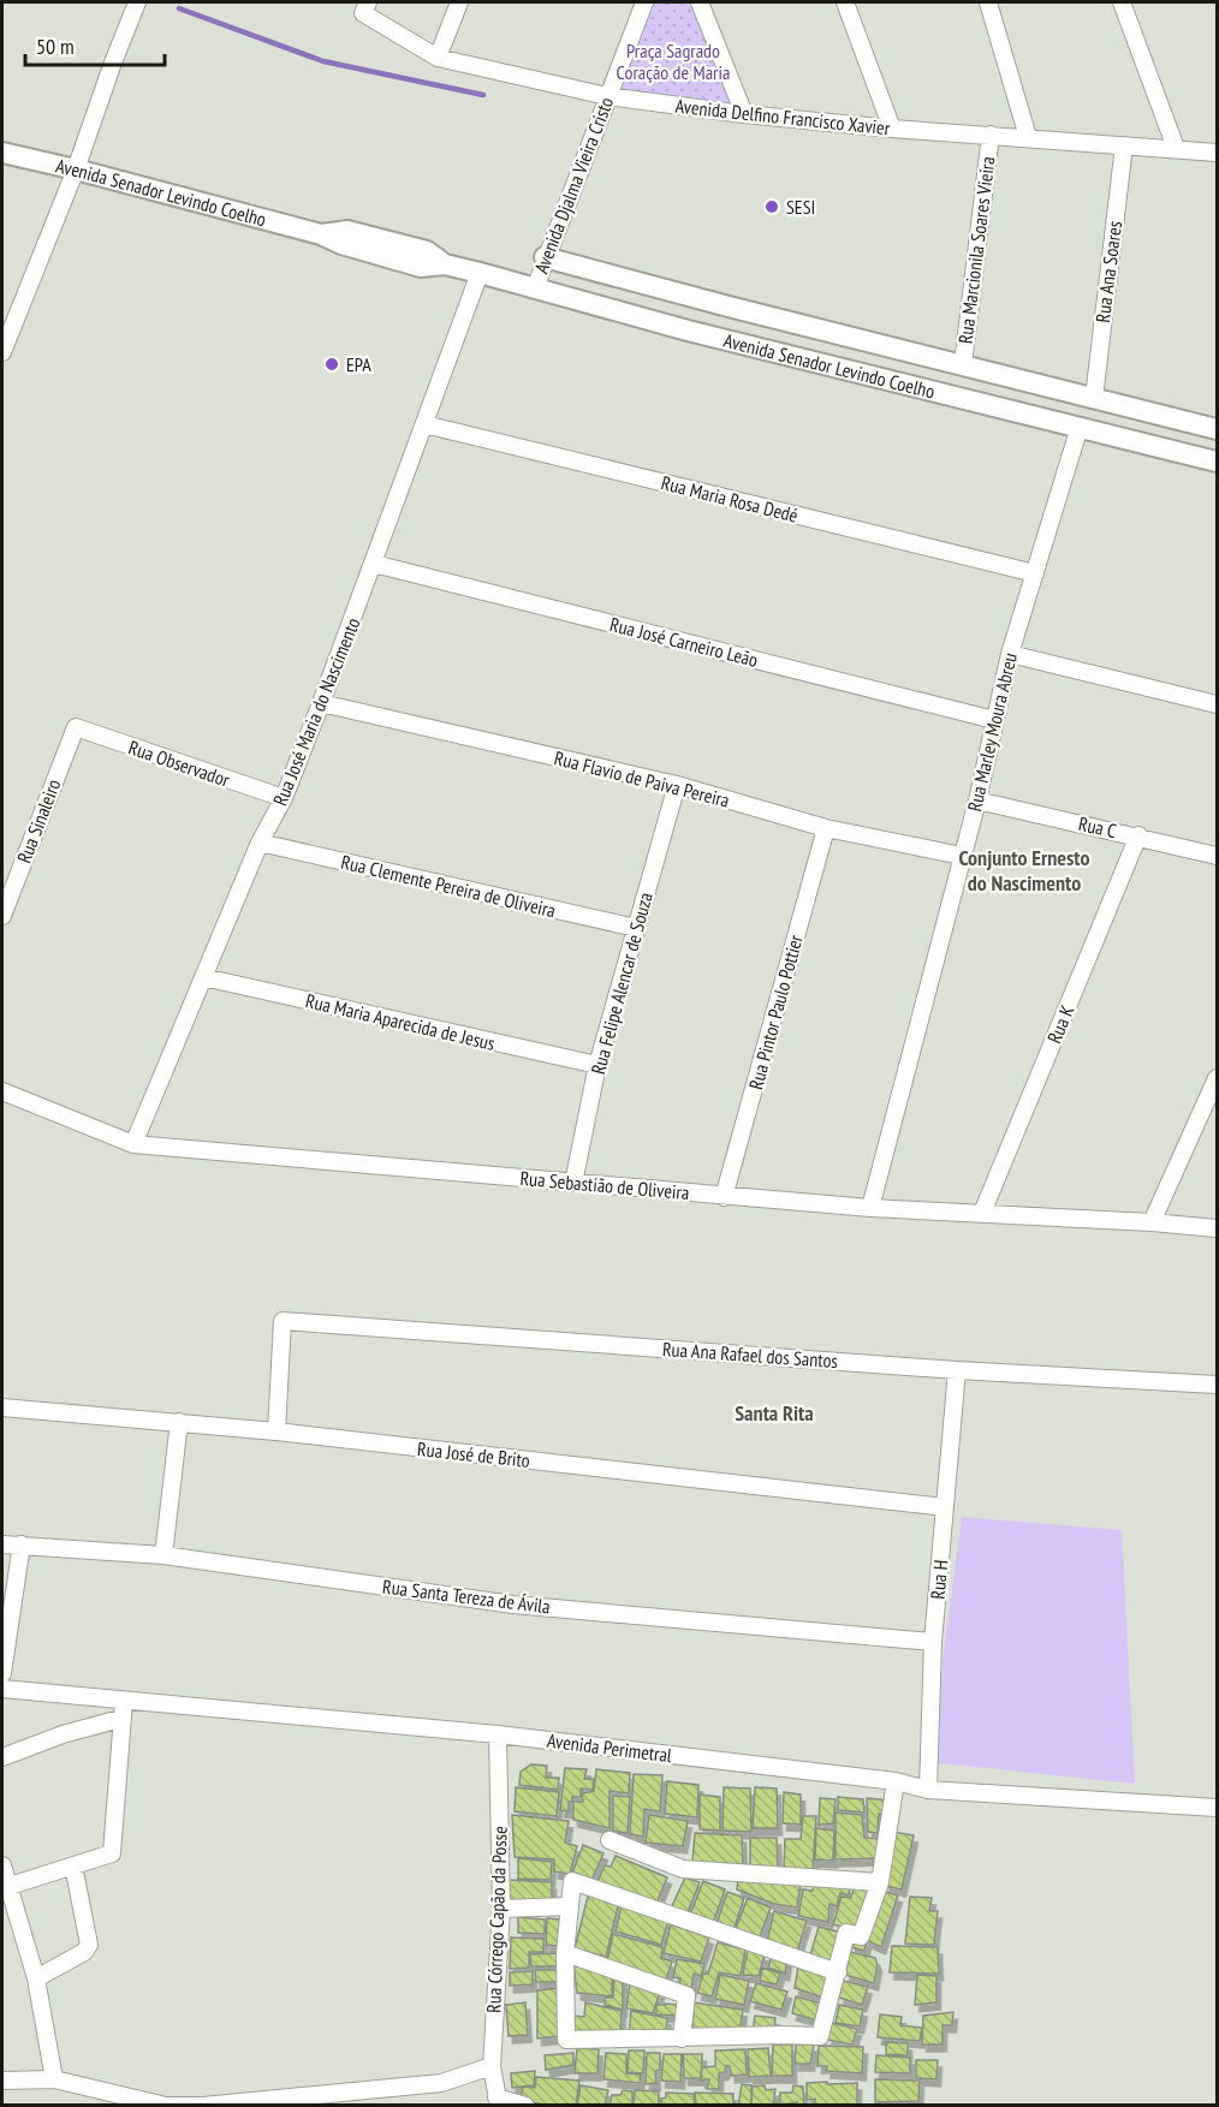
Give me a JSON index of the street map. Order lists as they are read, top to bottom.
{
  "streets": {
    "street": [
      "Avenida Delfino Francisco Xavier",
      "Avenida Djalma Vieira Cristo",
      "Avenida Senador Levindo Coelho",
      "Rua Marcionila Soares Vieira",
      "Rua Ana Soares",
      "Rua Maria Rosa Dedé",
      "Rua José Carneiro Leão",
      "Rua José Maria do Nascimento",
      "Rua Marley Moura Abreu",
      "Rua Observador",
      "Rua Flavio de Paiva Pereira",
      "Rua Sinaleiro",
      "Rua C",
      "Rua Clemente Pereira de Oliveira",
      "Rua Felipe Alencar de Souza",
      "Rua Pintor Paulo Pottier",
      "Rua Maria Aparecida de Jesus",
      "Rua K",
      "Rua Sebastião de Oliveira",
      "Rua Ana Rafael dos Santos",
      "Rua José de Brito",
      "Rua H",
      "Rua Santa Tereza de Ávila",
      "Avenida Perimetral",
      "Rua Córrego Capão da Posse"
    ]
  },
  "crossings": [
    ["Avenida Delfino Francisco Xavier", "Avenida Djalma Vieira Cristo"],
    ["Avenida Delfino Francisco Xavier", "Rua Marcionila Soares Vieira"],
    ["Avenida Delfino Francisco Xavier", "Rua Ana Soares"],
    ["Avenida Djalma Vieira Cristo", "Avenida Senador Levindo Coelho"],
    ["Avenida Senador Levindo Coelho", "Rua Marcionila Soares Vieira"],
    ["Avenida Senador Levindo Coelho", "Rua Ana Soares"],
    ["Avenida Senador Levindo Coelho", "Rua José Maria do Nascimento"],
    ["Avenida Senador Levindo Coelho", "Rua Marley Moura Abreu"],
    ["Rua Maria Rosa Dedé", "Rua José Maria do Nascimento"],
    ["Rua Maria Rosa Dedé", "Rua Marley Moura Abreu"],
    ["Rua José Carneiro Leão", "Rua José Maria do Nascimento"],
    ["Rua José Carneiro Leão", "Rua Marley Moura Abreu"],
    ["Rua José Maria do Nascimento", "Rua Observador"],
    ["Rua José Maria do Nascimento", "Rua Flavio de Paiva Pereira"],
    ["Rua José Maria do Nascimento", "Rua Clemente Pereira de Oliveira"],
    ["Rua José Maria do Nascimento", "Rua Maria Aparecida de Jesus"],
    ["Rua José Maria do Nascimento", "Rua Sebastião de Oliveira"],
    ["Rua Marley Moura Abreu", "Rua Flavio de Paiva Pereira"],
    ["Rua Marley Moura Abreu", "Rua C"],
    ["Rua Marley Moura Abreu", "Rua Sebastião de Oliveira"],
    ["Rua Observador", "Rua Sinaleiro"],
    ["Rua Flavio de Paiva Pereira", "Rua Felipe Alencar de Souza"],
    ["Rua Flavio de Paiva Pereira", "Rua Pintor Paulo Pottier"],
    ["Rua C", "Rua K"],
    ["Rua Clemente Pereira de Oliveira", "Rua Felipe Alencar de Souza"],
    ["Rua Felipe Alencar de Souza", "Rua Maria Aparecida de Jesus"],
    ["Rua Felipe Alencar de Souza", "Rua Sebastião de Oliveira"],
    ["Rua Pintor Paulo Pottier", "Rua Sebastião de Oliveira"],
    ["Rua K", "Rua Sebastião de Oliveira"],
    ["Rua Ana Rafael dos Santos", "Rua José de Brito"],
    ["Rua Ana Rafael dos Santos", "Rua H"],
    ["Rua José de Brito", "Rua H"],
    ["Rua H", "Rua Santa Tereza de Ávila"],
    ["Rua H", "Avenida Perimetral"],
    ["Avenida Perimetral", "Rua Córrego Capão da Posse"]
  ],
  "districts": ["Conjunto Ernesto do Nascimento", "Santa Rita"],
  "parks": ["Praça Sagrado Coração de Maria"],
  "places": ["SESI", "EPA"],
  "scale_bar": "50 m"
}
